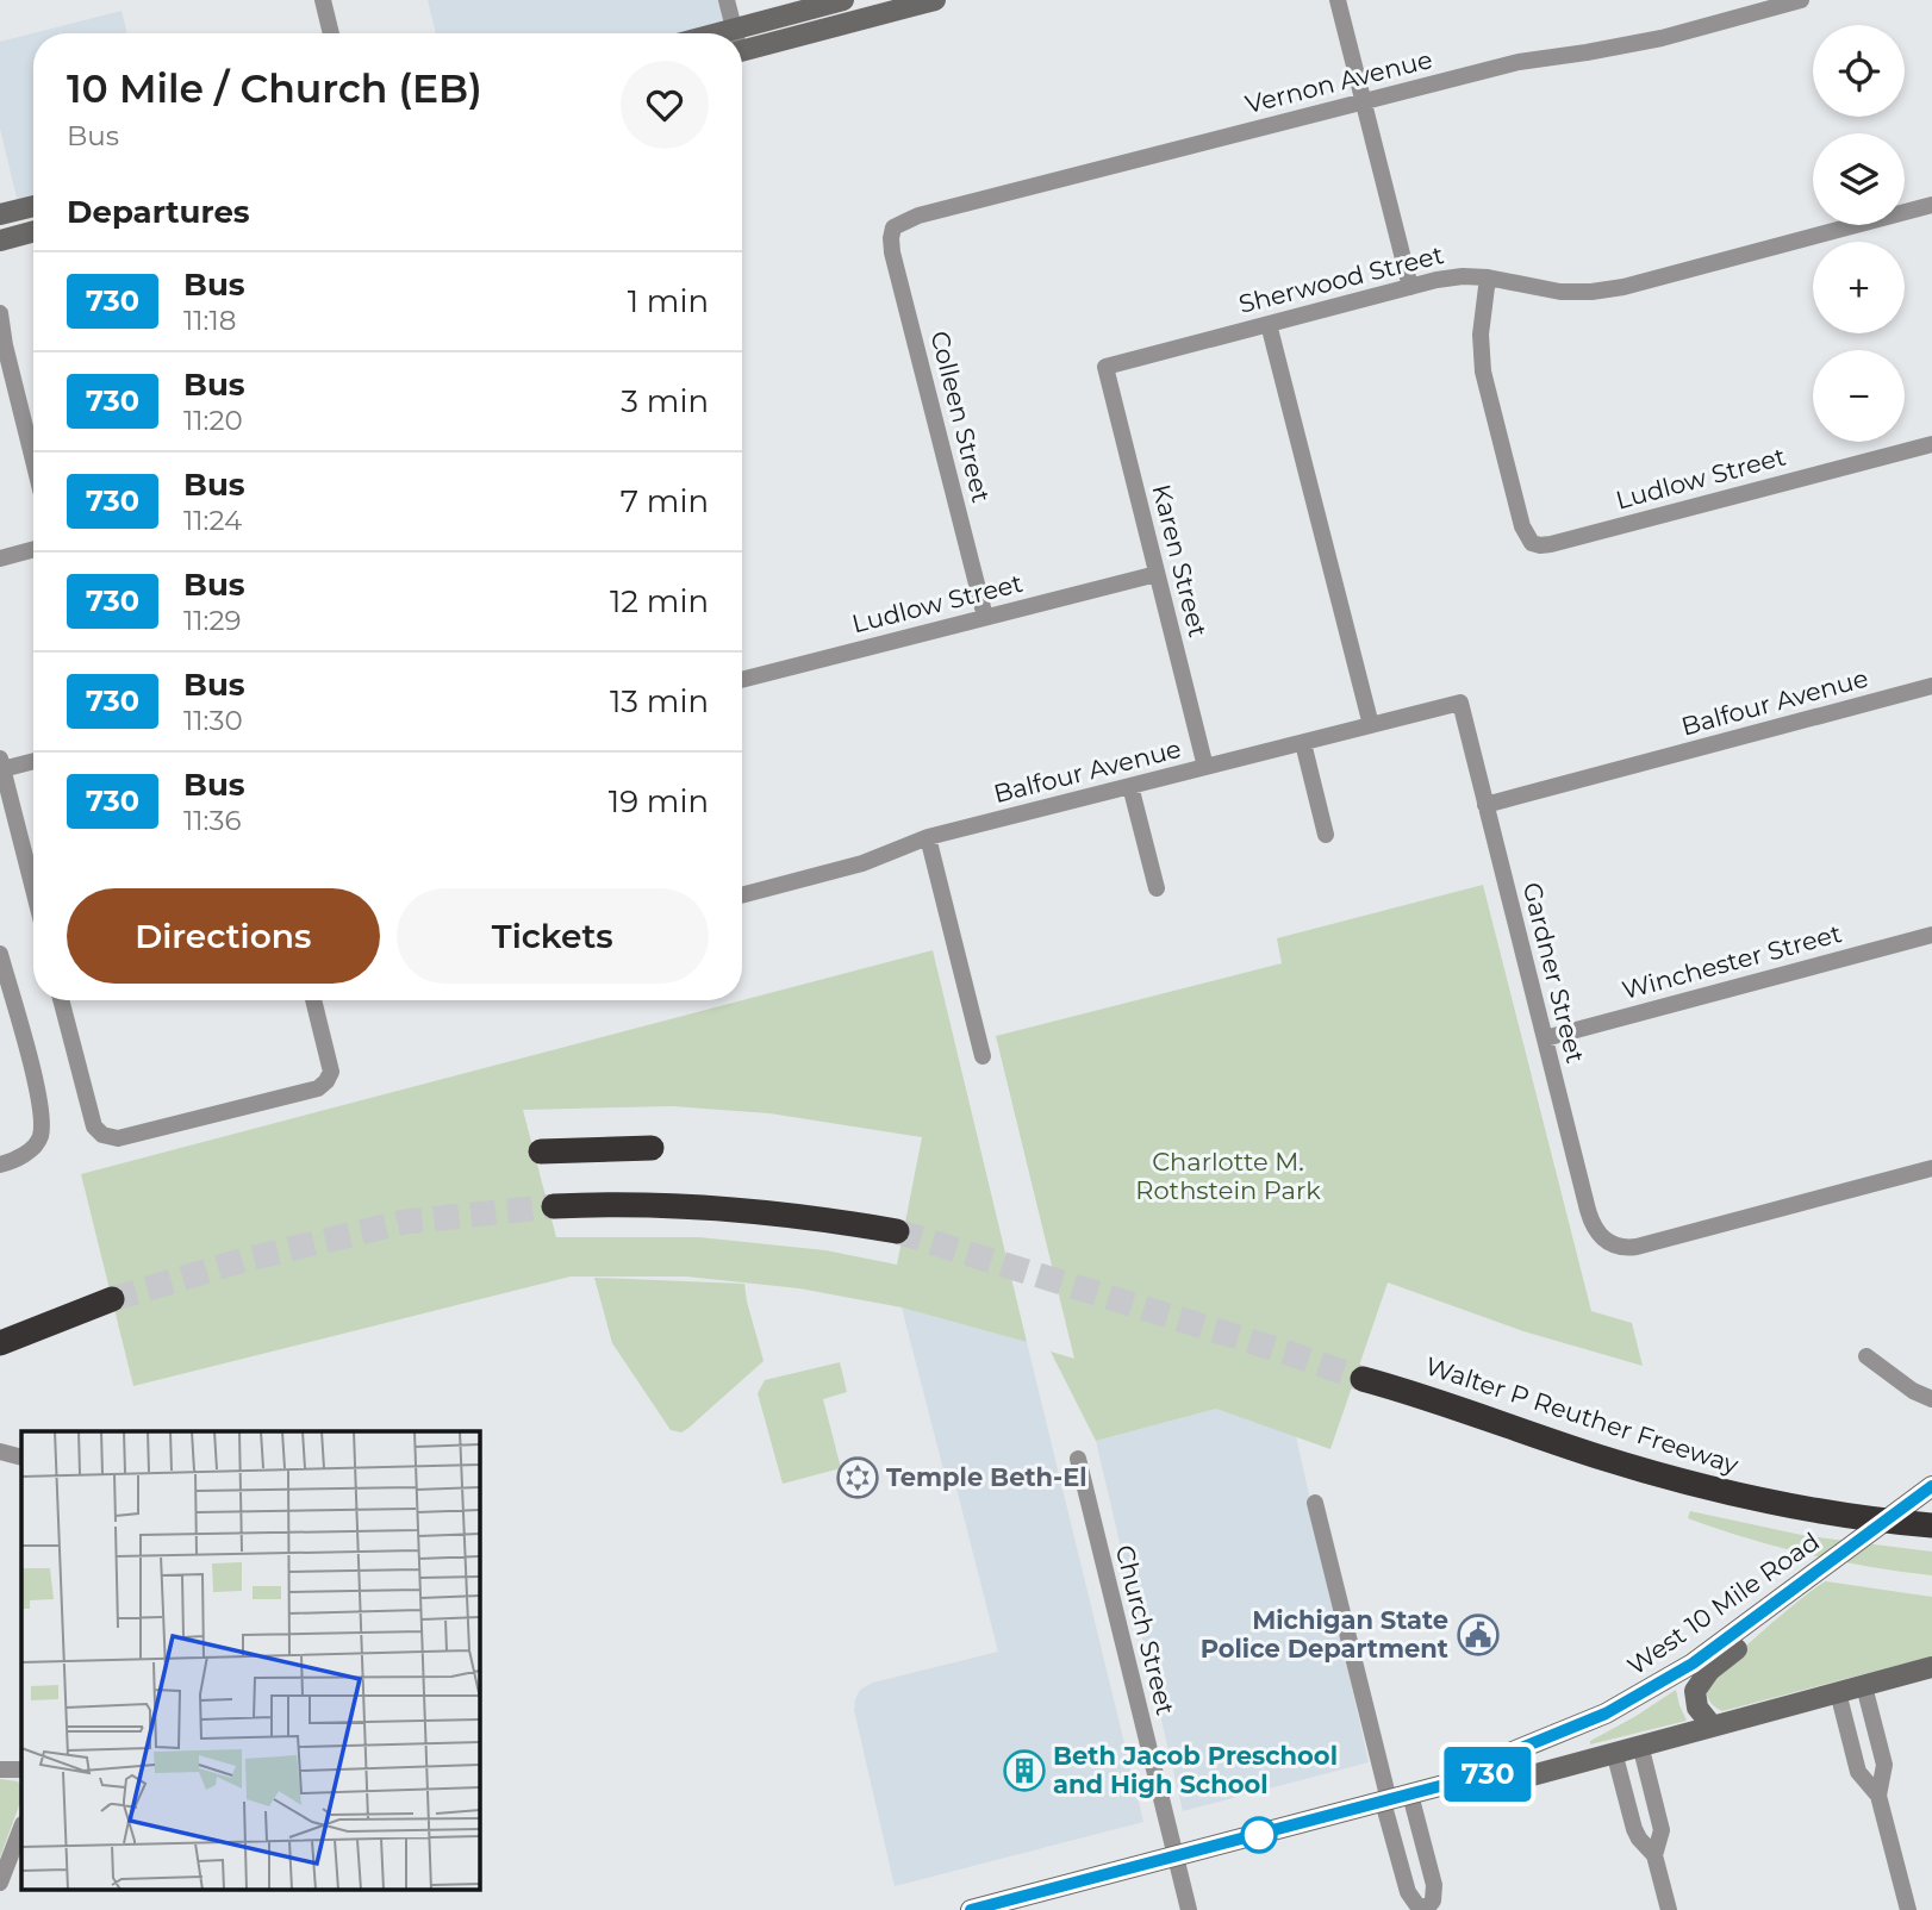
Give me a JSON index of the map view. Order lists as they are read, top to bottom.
{
  "streets": {
    "highway": ["Walter P Reuther Freeway"],
    "main road": ["West 10 Mile Road"],
    "street": [
      "Vernon Avenue",
      "Sherwood Street",
      "Colleen Street",
      "Ludlow Street",
      "Karen Street",
      "Balfour Avenue",
      "Winchester Street",
      "Gardner Street",
      "Church Street"
    ]
  },
  "crossings": [
    ["Vernon Avenue", "Colleen Street"],
    ["Sherwood Street", "Ludlow Street"],
    ["Sherwood Street", "Karen Street"],
    ["Colleen Street", "Ludlow Street"],
    ["Ludlow Street", "Karen Street"],
    ["Karen Street", "Balfour Avenue"],
    ["Balfour Avenue", "Gardner Street"],
    ["Winchester Street", "Gardner Street"],
    ["West 10 Mile Road", "Church Street"]
  ],
  "parks": ["Charlotte M. Rothstein Park"],
  "places": {
    "synagogue": ["Temple Beth-El"],
    "public building": ["Michigan State Police Department"],
    "building": ["Beth Jacob Preschool and High School"]
  },
  "lines": ["bus line 730"],
  "page": {
    "on_map": "730",
    "map_buttons": ["+", "−"],
    "heading": [
      ["10 Mile / Church (EB)", "Bus"],
      "Departures"
    ],
    "list": [
      {
        "mark": "730",
        "name": "Bus",
        "note": "11:18",
        "value": "1 min"
      },
      {
        "mark": "730",
        "name": "Bus",
        "note": "11:20",
        "value": "3 min"
      },
      {
        "mark": "730",
        "name": "Bus",
        "note": "11:24",
        "value": "7 min"
      },
      {
        "mark": "730",
        "name": "Bus",
        "note": "11:29",
        "value": "12 min"
      },
      {
        "mark": "730",
        "name": "Bus",
        "note": "11:30",
        "value": "13 min"
      },
      {
        "mark": "730",
        "name": "Bus",
        "note": "11:36",
        "value": "19 min"
      }
    ],
    "buttons": ["Directions", "Tickets"]
  }
}
